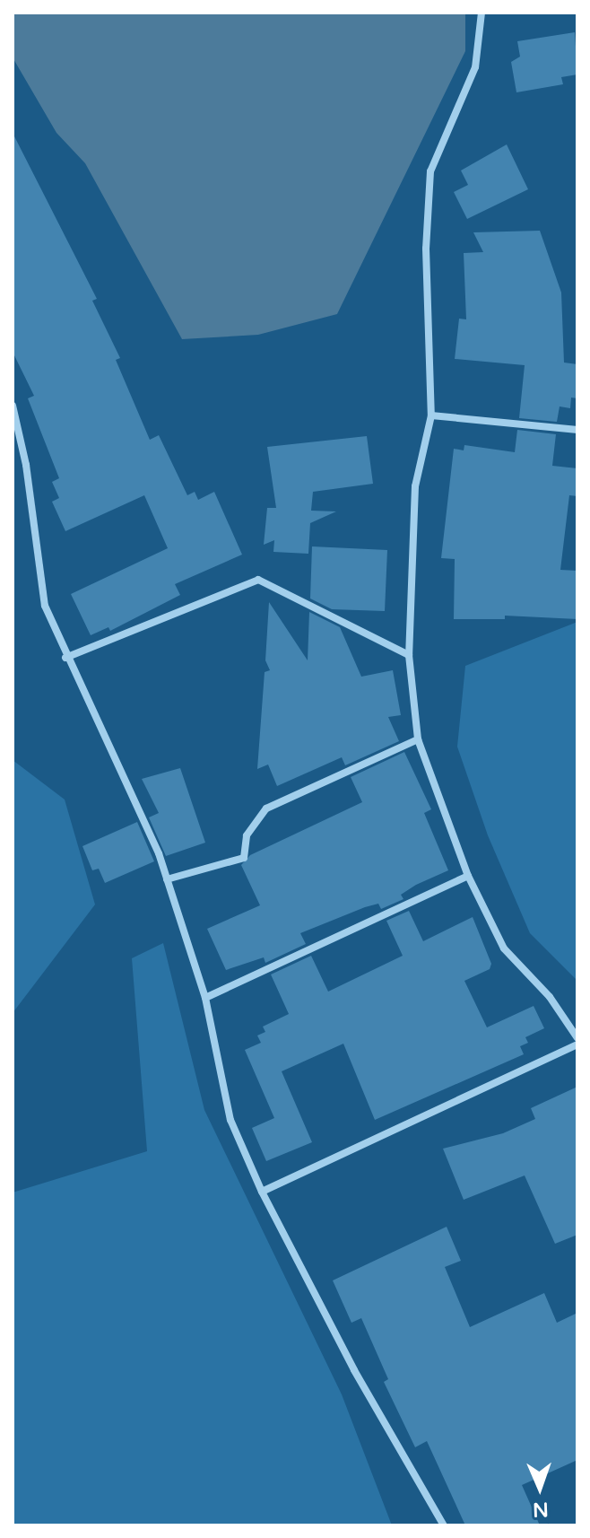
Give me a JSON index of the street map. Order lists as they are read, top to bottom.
{
  "north": "bottom"
}
